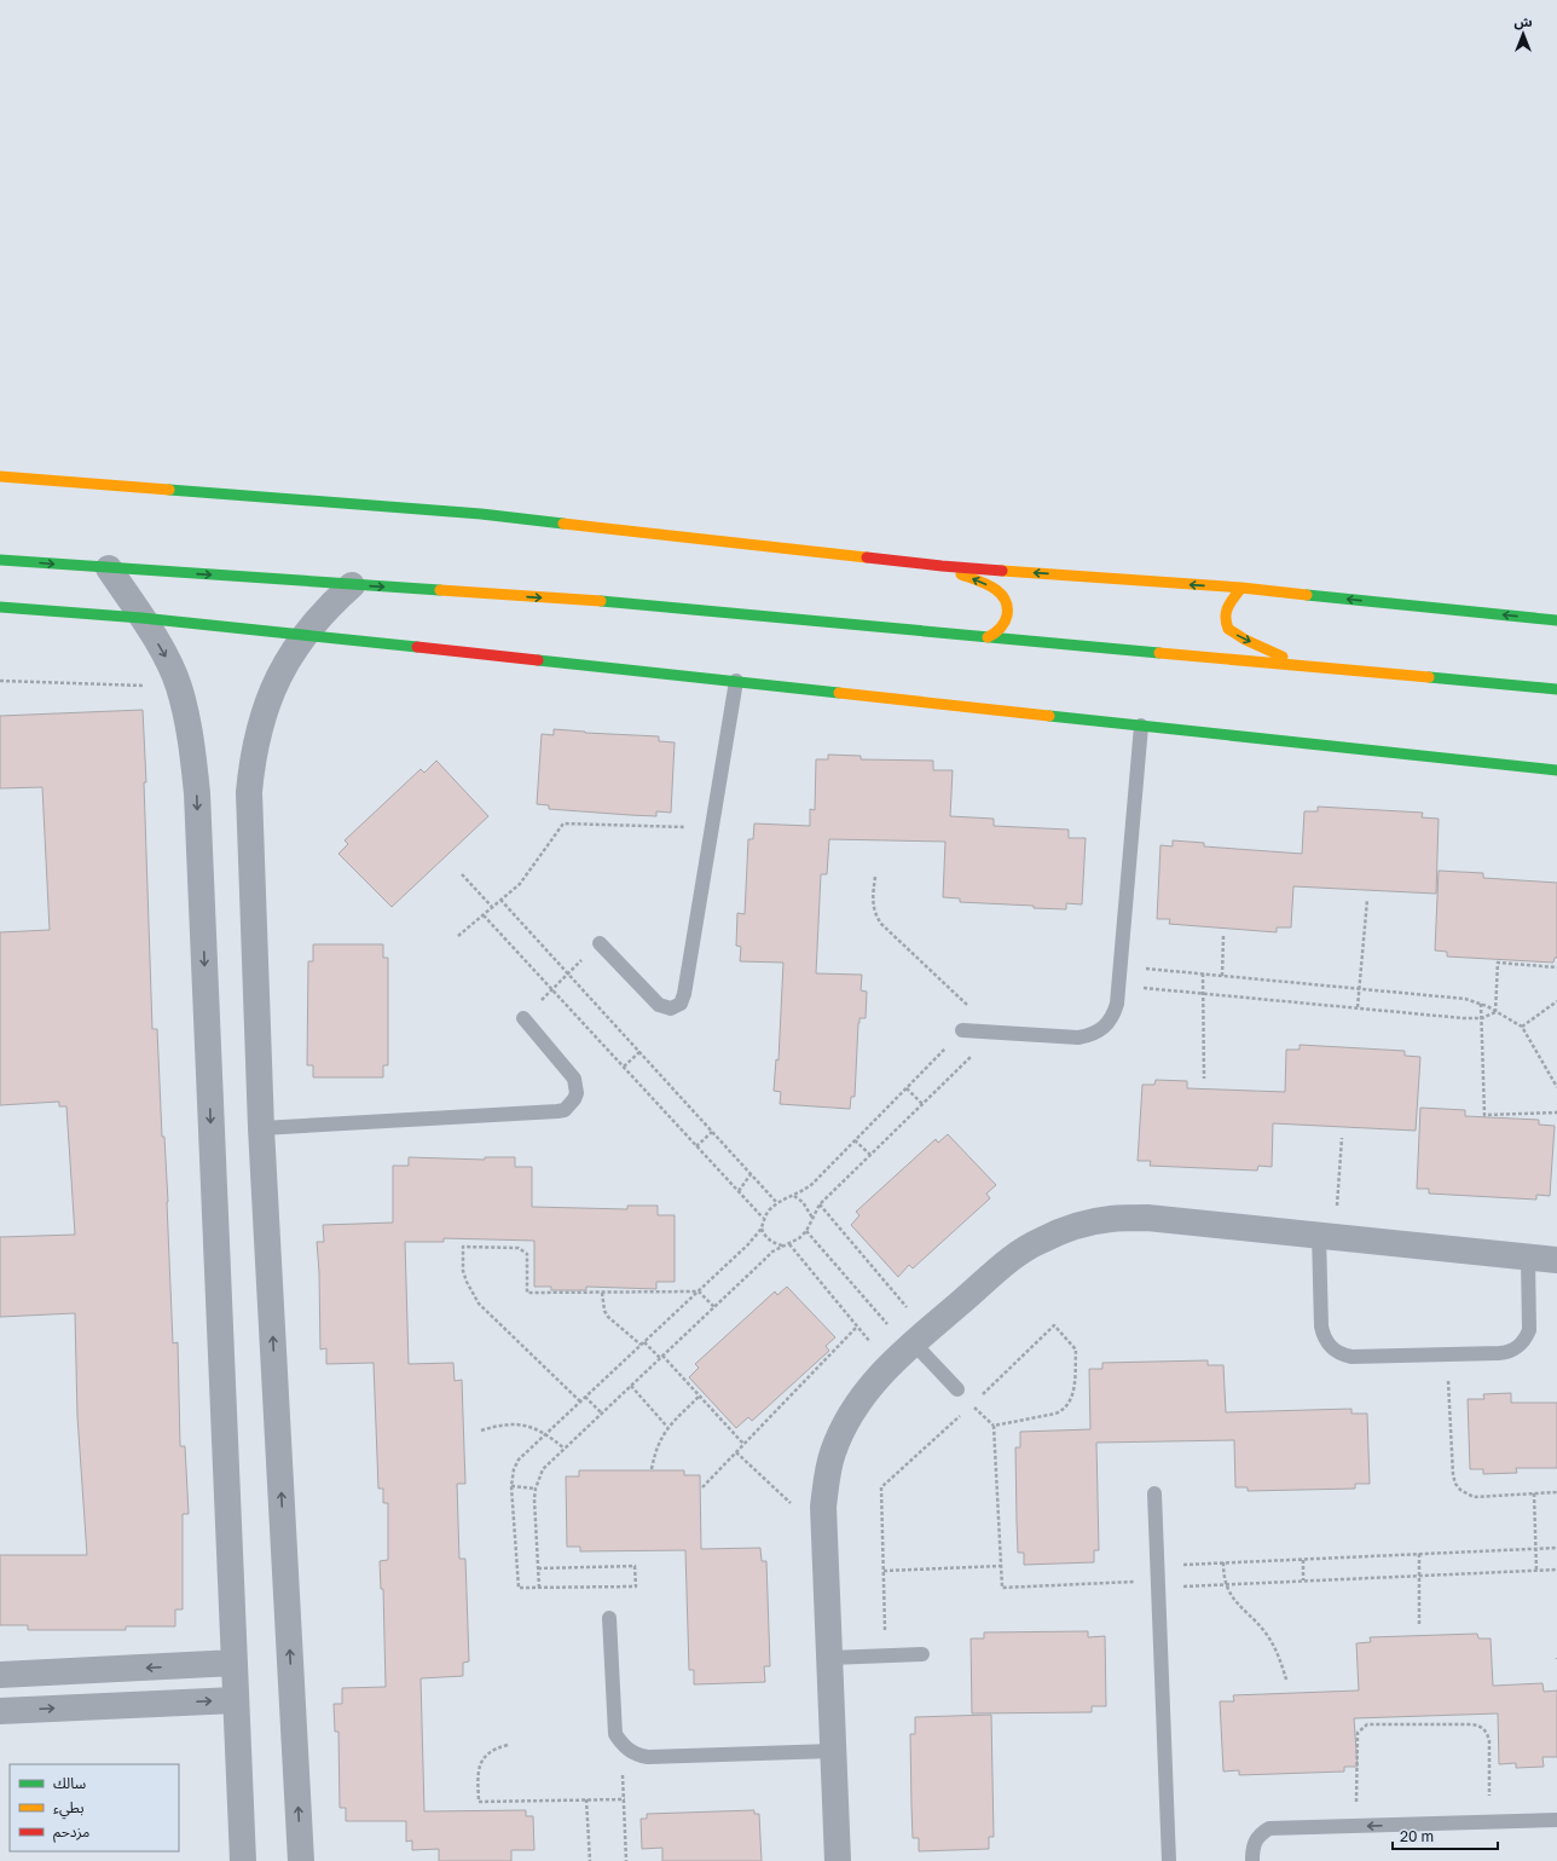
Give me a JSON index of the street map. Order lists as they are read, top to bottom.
{
  "legend": ["سالك", "بطيء", "مزدحم"],
  "scale_bar": "20 m",
  "north": "top"
}
